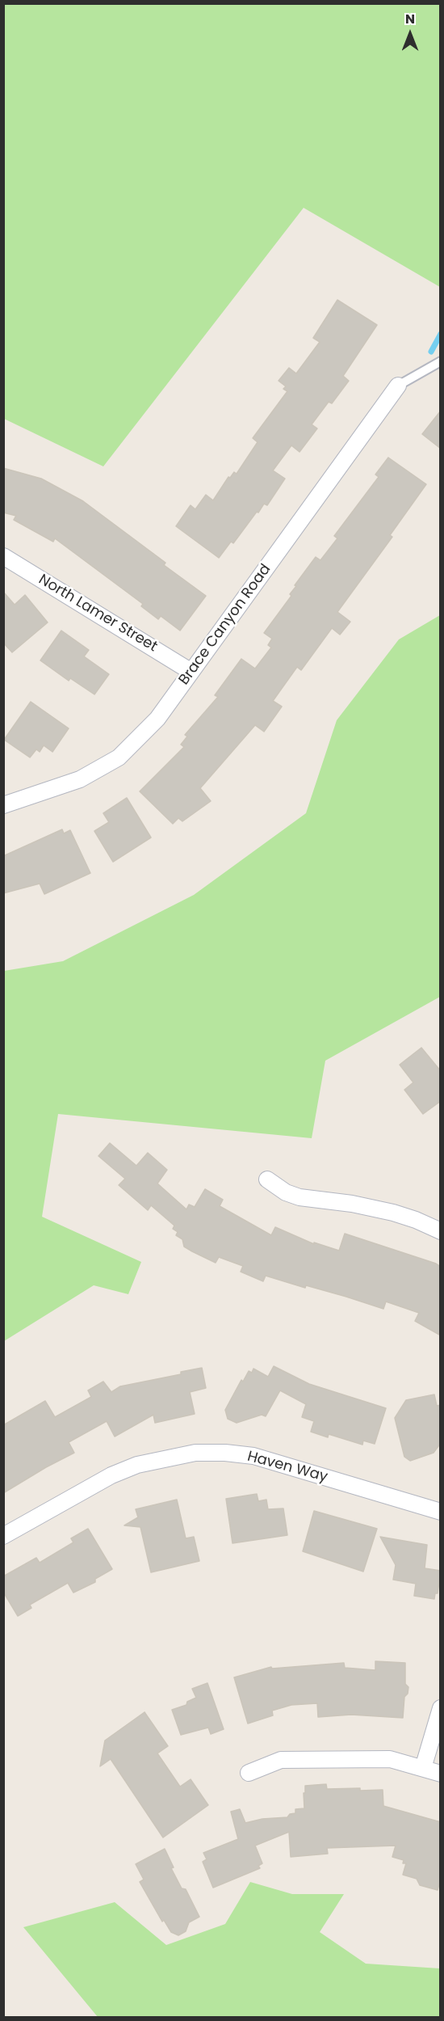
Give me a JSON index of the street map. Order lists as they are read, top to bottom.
{
  "streets": {
    "street": ["North Lamer Street", "Brace Canyon Road", "Haven Way"]
  },
  "crossings": [
    ["North Lamer Street", "Brace Canyon Road"]
  ],
  "north": "top"
}
